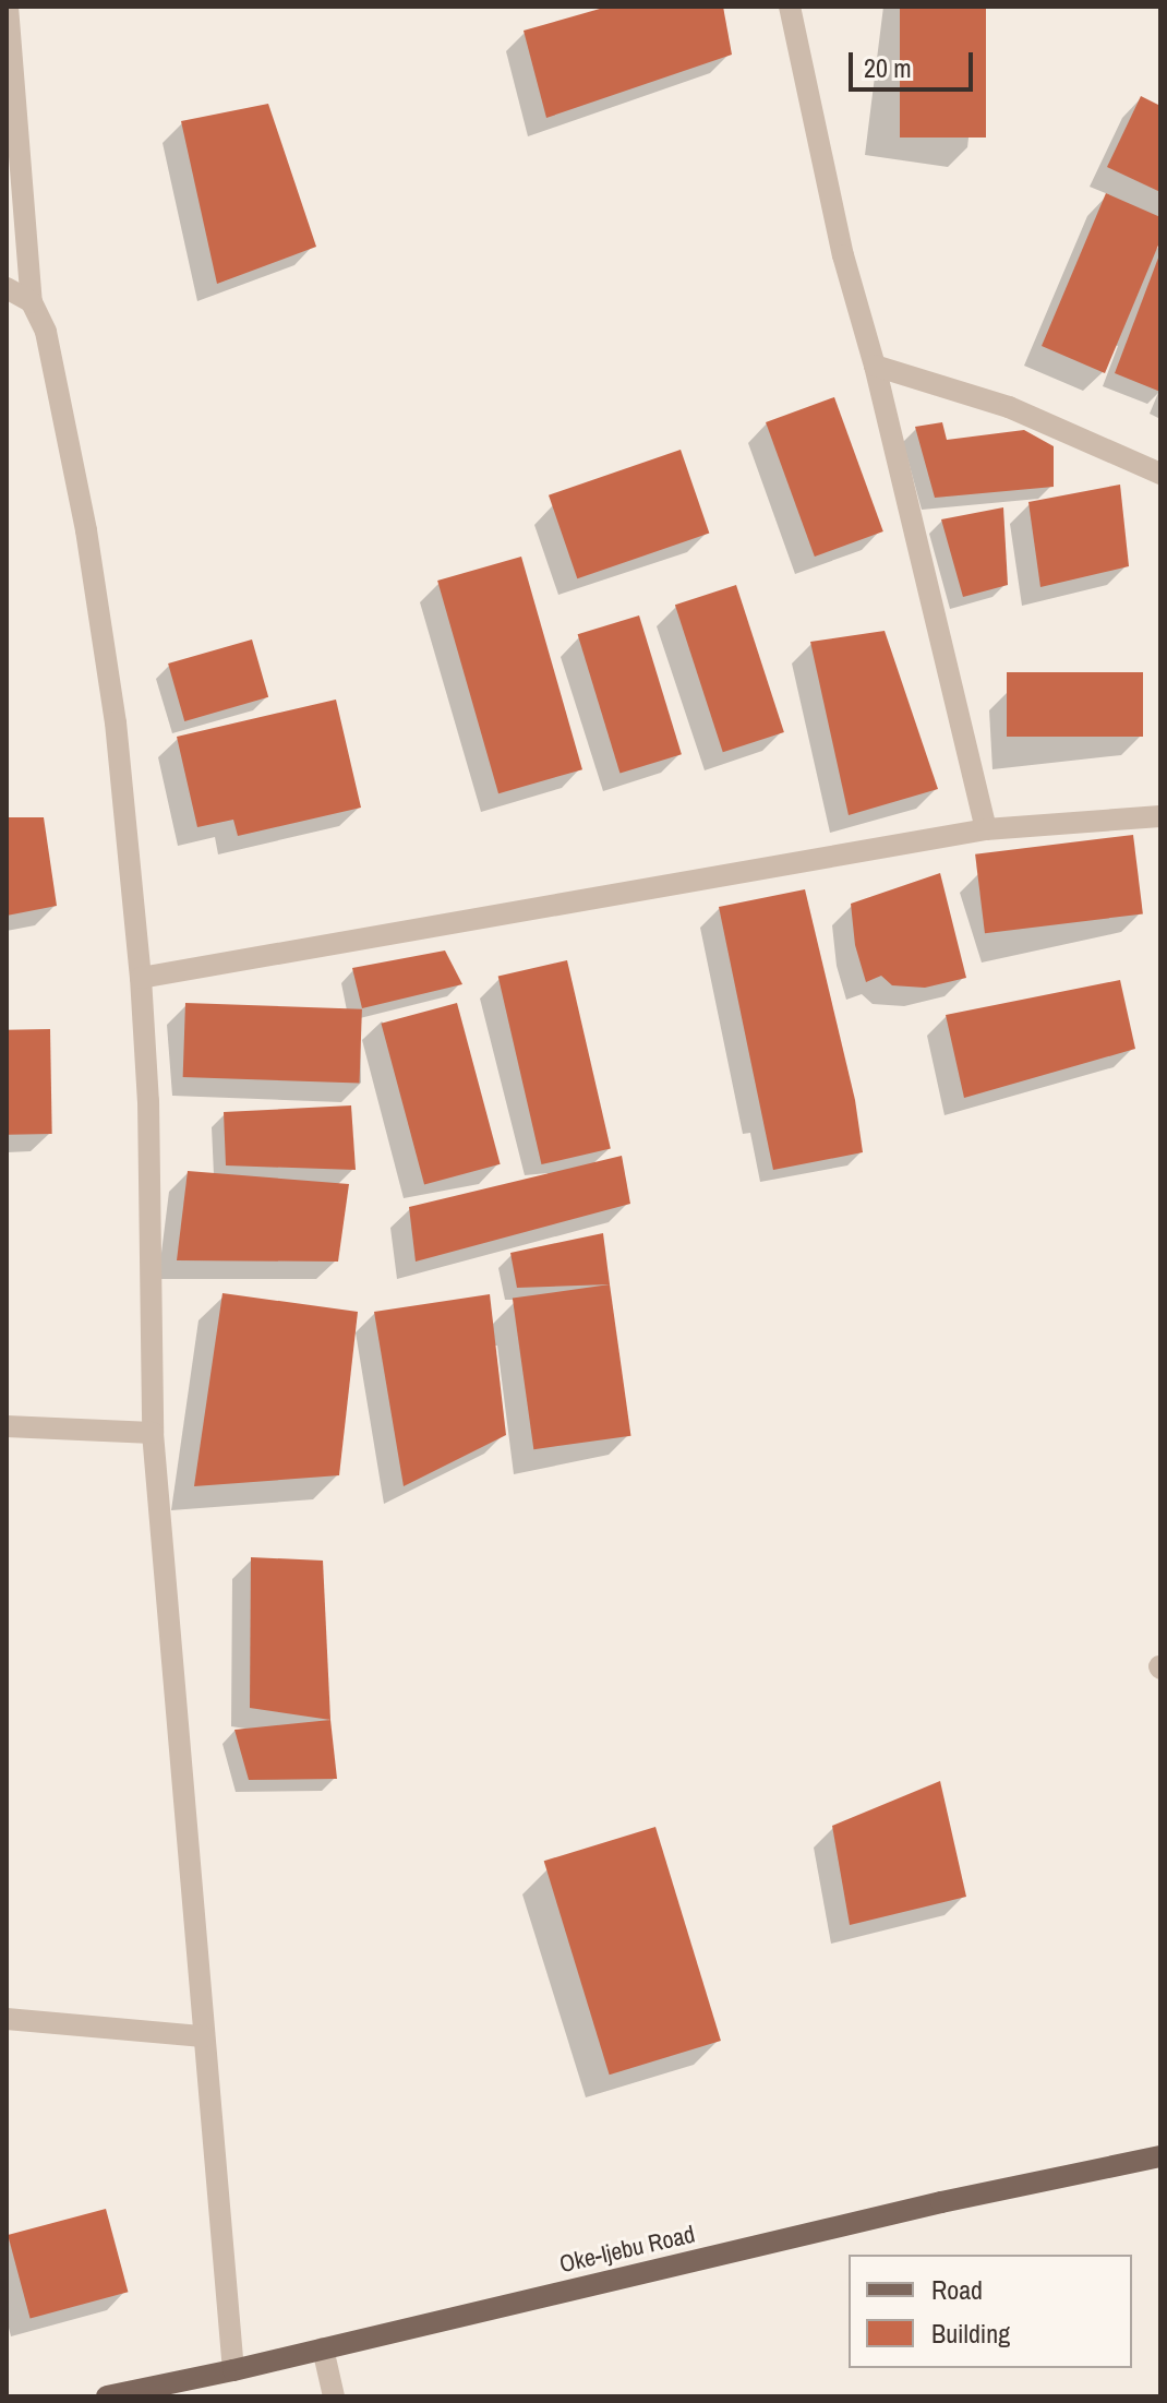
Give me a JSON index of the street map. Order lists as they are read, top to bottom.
{
  "streets": {
    "main road": ["Oke-Ijebu Road"]
  },
  "legend": ["Road", "Building"],
  "scale_bar": "20 m"
}
